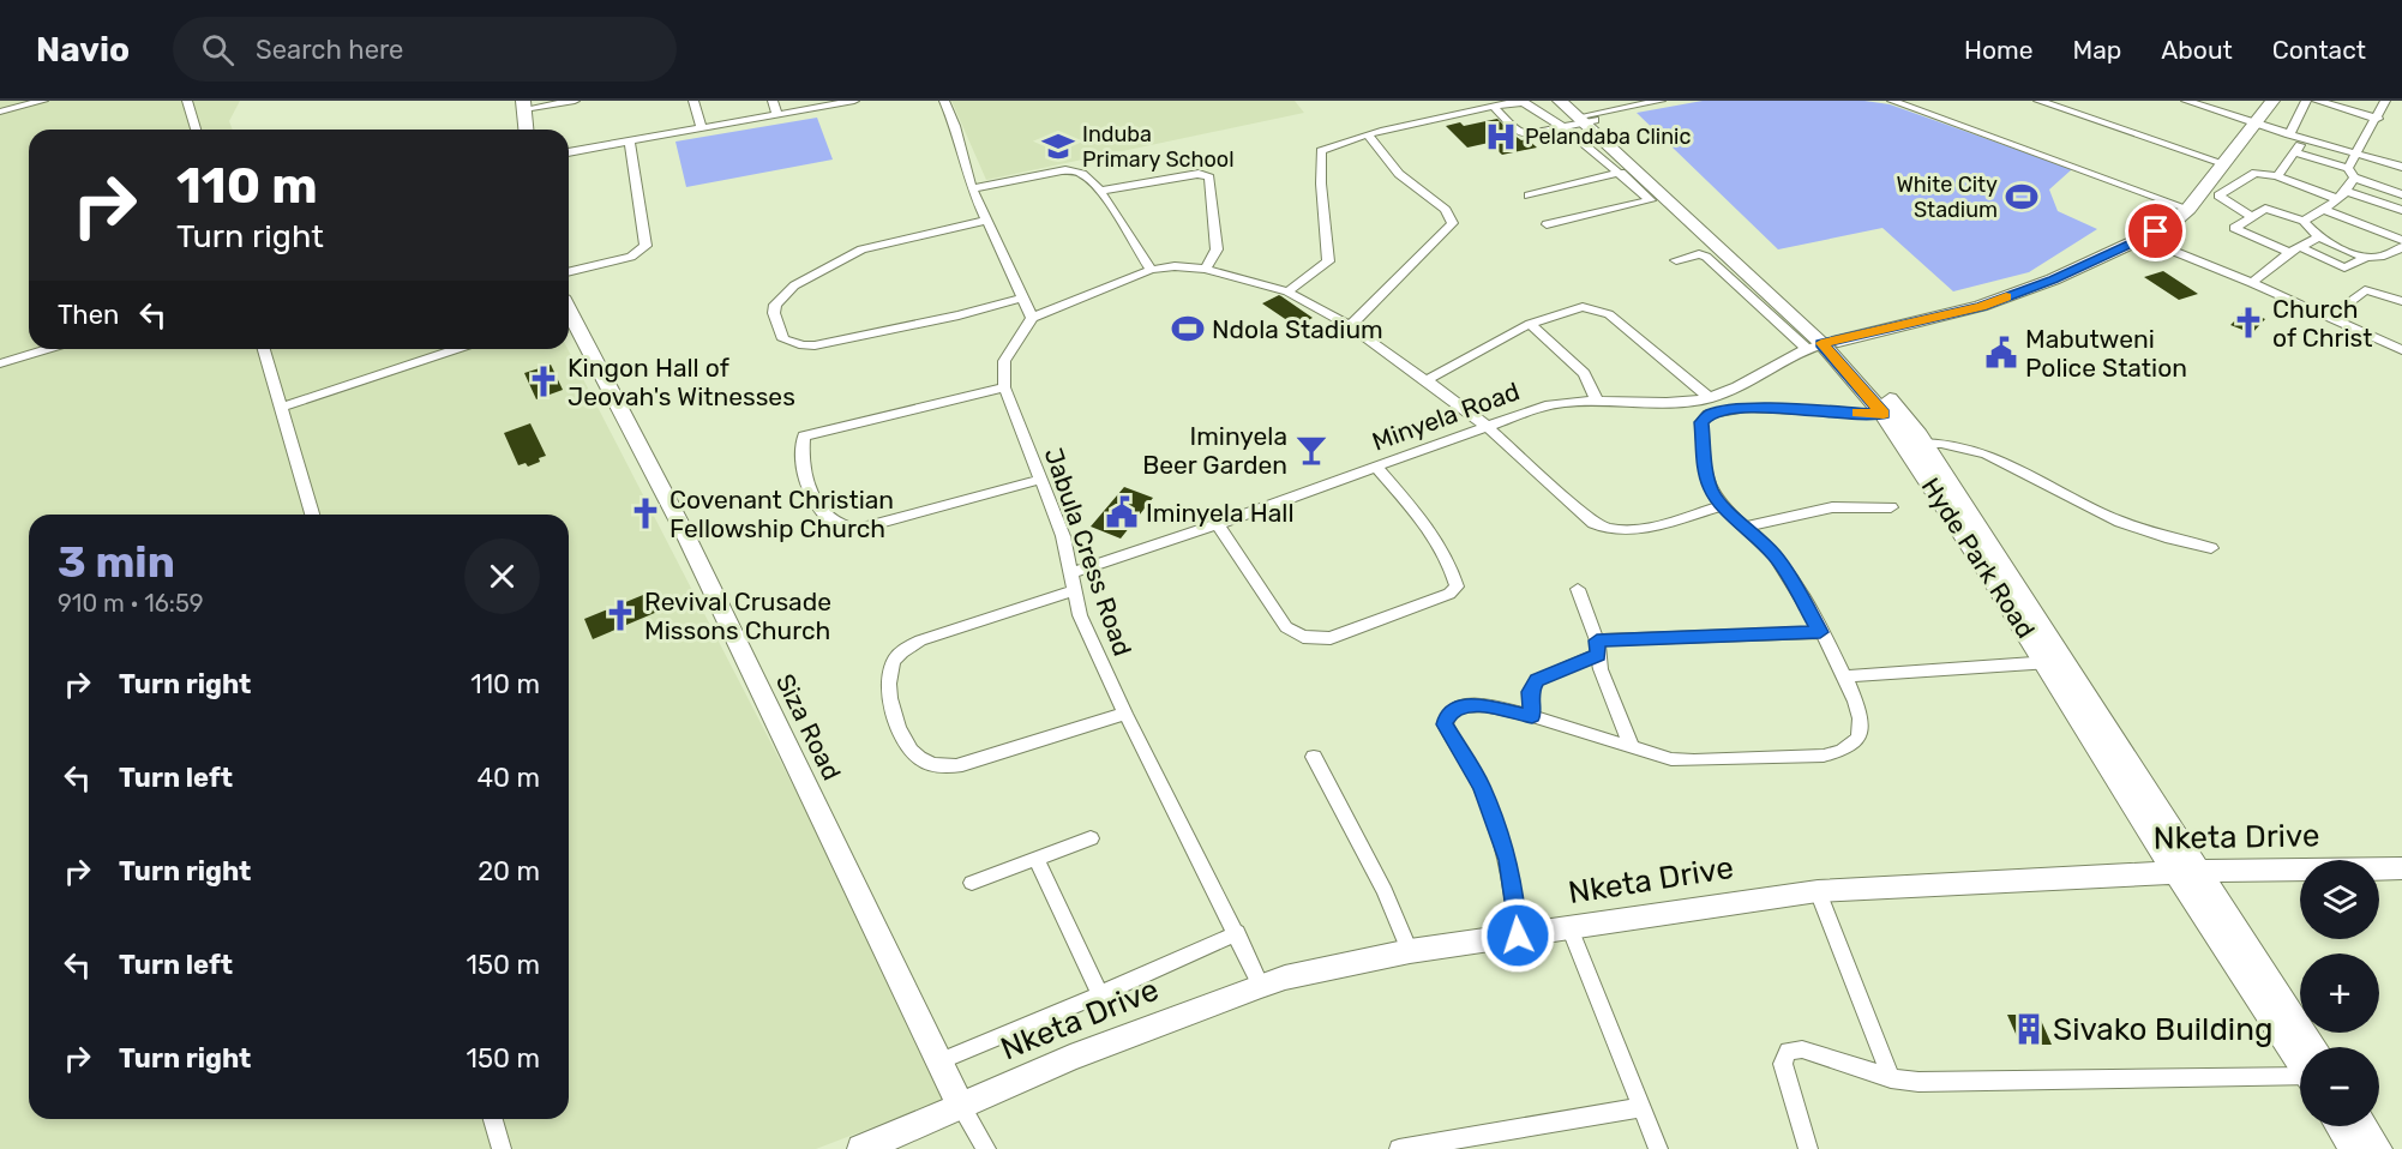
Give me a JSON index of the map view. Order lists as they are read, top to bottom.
{
  "streets": {
    "street": [
      "Minyela Road",
      "Jabula Cress Road",
      "Hyde Park Road",
      "Siza Road",
      "Nketa Drive"
    ]
  },
  "crossings": [
    ["Minyela Road", "Jabula Cress Road"],
    ["Minyela Road", "Hyde Park Road"],
    ["Jabula Cress Road", "Nketa Drive"],
    ["Hyde Park Road", "Nketa Drive"],
    ["Siza Road", "Nketa Drive"]
  ],
  "places": {
    "hospital": ["Pelandaba Clinic"],
    "school or university": ["Induba Primary School"],
    "sports": ["White City Stadium", "Ndola Stadium"],
    "church": [
      "Church of Christ",
      "Kingon Hall of Jeovah's Witnesses",
      "Covenant Christian Fellowship Church",
      "Revival Crusade Missons Church"
    ],
    "public building": ["Mabutweni Police Station", "Iminyela Hall"],
    "bar": ["Iminyela Beer Garden"],
    "building": ["Sivako Building"]
  },
  "page": {
    "header": "Navio",
    "search": "Search here",
    "nav": [
      "Home",
      "Map",
      "About",
      "Contact"
    ],
    "turn": ["110 m", "Turn right"],
    "then": "Then",
    "heading": ["3 min", "910 m · 16:59"],
    "list": [
      {
        "name": "Turn right",
        "value": "110 m"
      },
      {
        "name": "Turn left",
        "value": "40 m"
      },
      {
        "name": "Turn right",
        "value": "20 m"
      },
      {
        "name": "Turn left",
        "value": "150 m"
      },
      {
        "name": "Turn right",
        "value": "150 m"
      }
    ],
    "map_buttons": ["+", "−"]
  }
}
